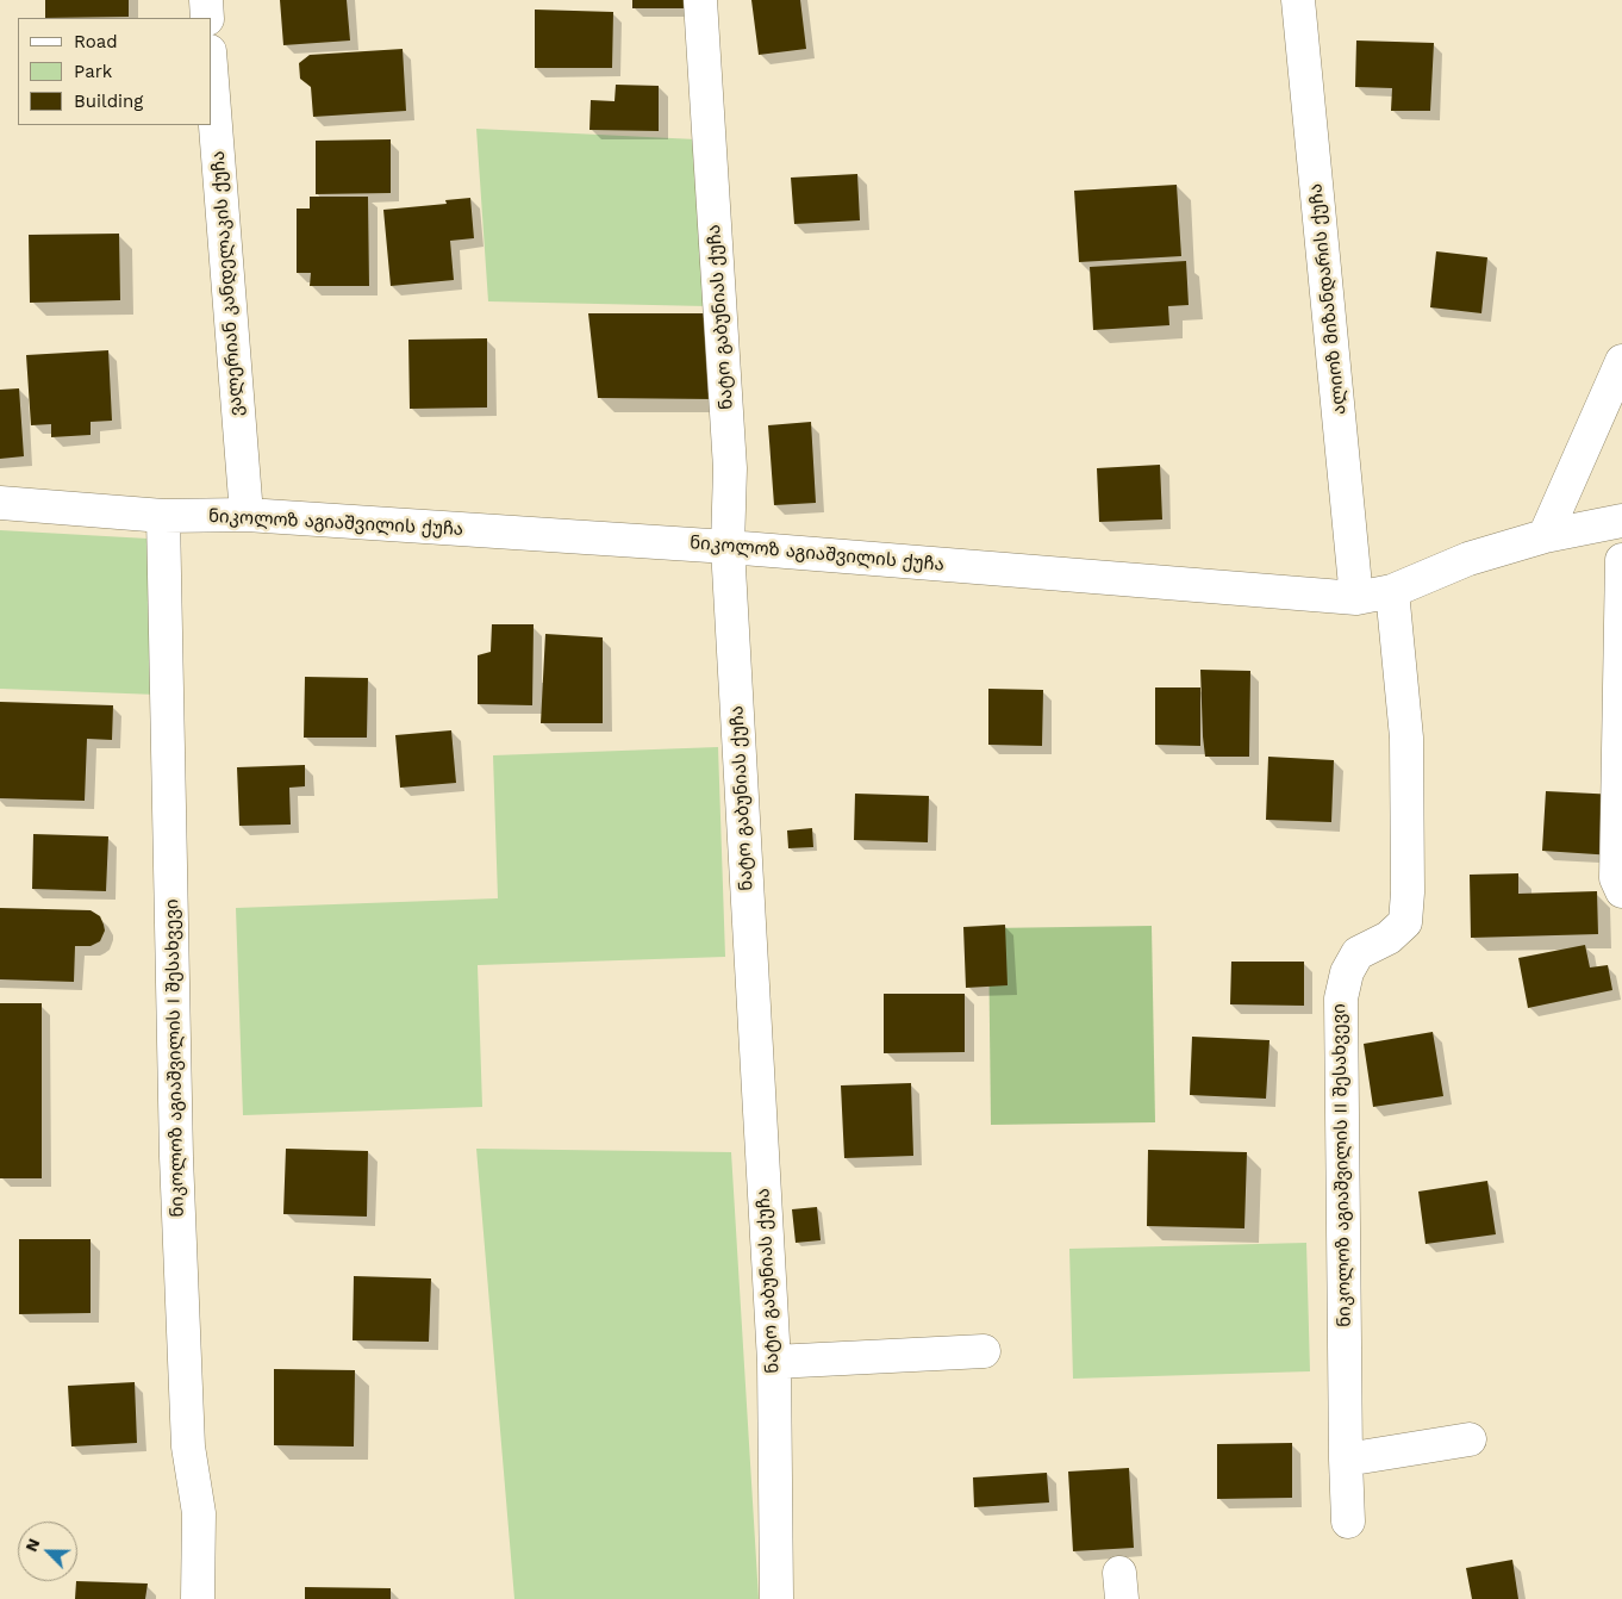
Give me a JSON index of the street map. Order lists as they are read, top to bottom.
{
  "streets": {
    "street": [
      "ვალერიან კანდელაკის ქუჩა",
      "ალიოზ მიზანდარის ქუჩა",
      "ნატო გაბუნიას ქუჩა",
      "ნიკოლოზ აგიაშვილის ქუჩა",
      "ნიკოლოზ აგიაშვილის I შესახვევი",
      "ნიკოლოზ აგიაშვილის II შესახვევი"
    ]
  },
  "crossings": [
    ["ვალერიან კანდელაკის ქუჩა", "ნიკოლოზ აგიაშვილის ქუჩა"],
    ["ალიოზ მიზანდარის ქუჩა", "ნიკოლოზ აგიაშვილის ქუჩა"],
    ["ნატო გაბუნიას ქუჩა", "ნიკოლოზ აგიაშვილის ქუჩა"],
    ["ნიკოლოზ აგიაშვილის ქუჩა", "ნიკოლოზ აგიაშვილის I შესახვევი"],
    ["ნიკოლოზ აგიაშვილის ქუჩა", "ნიკოლოზ აგიაშვილის II შესახვევი"]
  ],
  "legend": ["Road", "Park", "Building"],
  "north": "top left"
}
